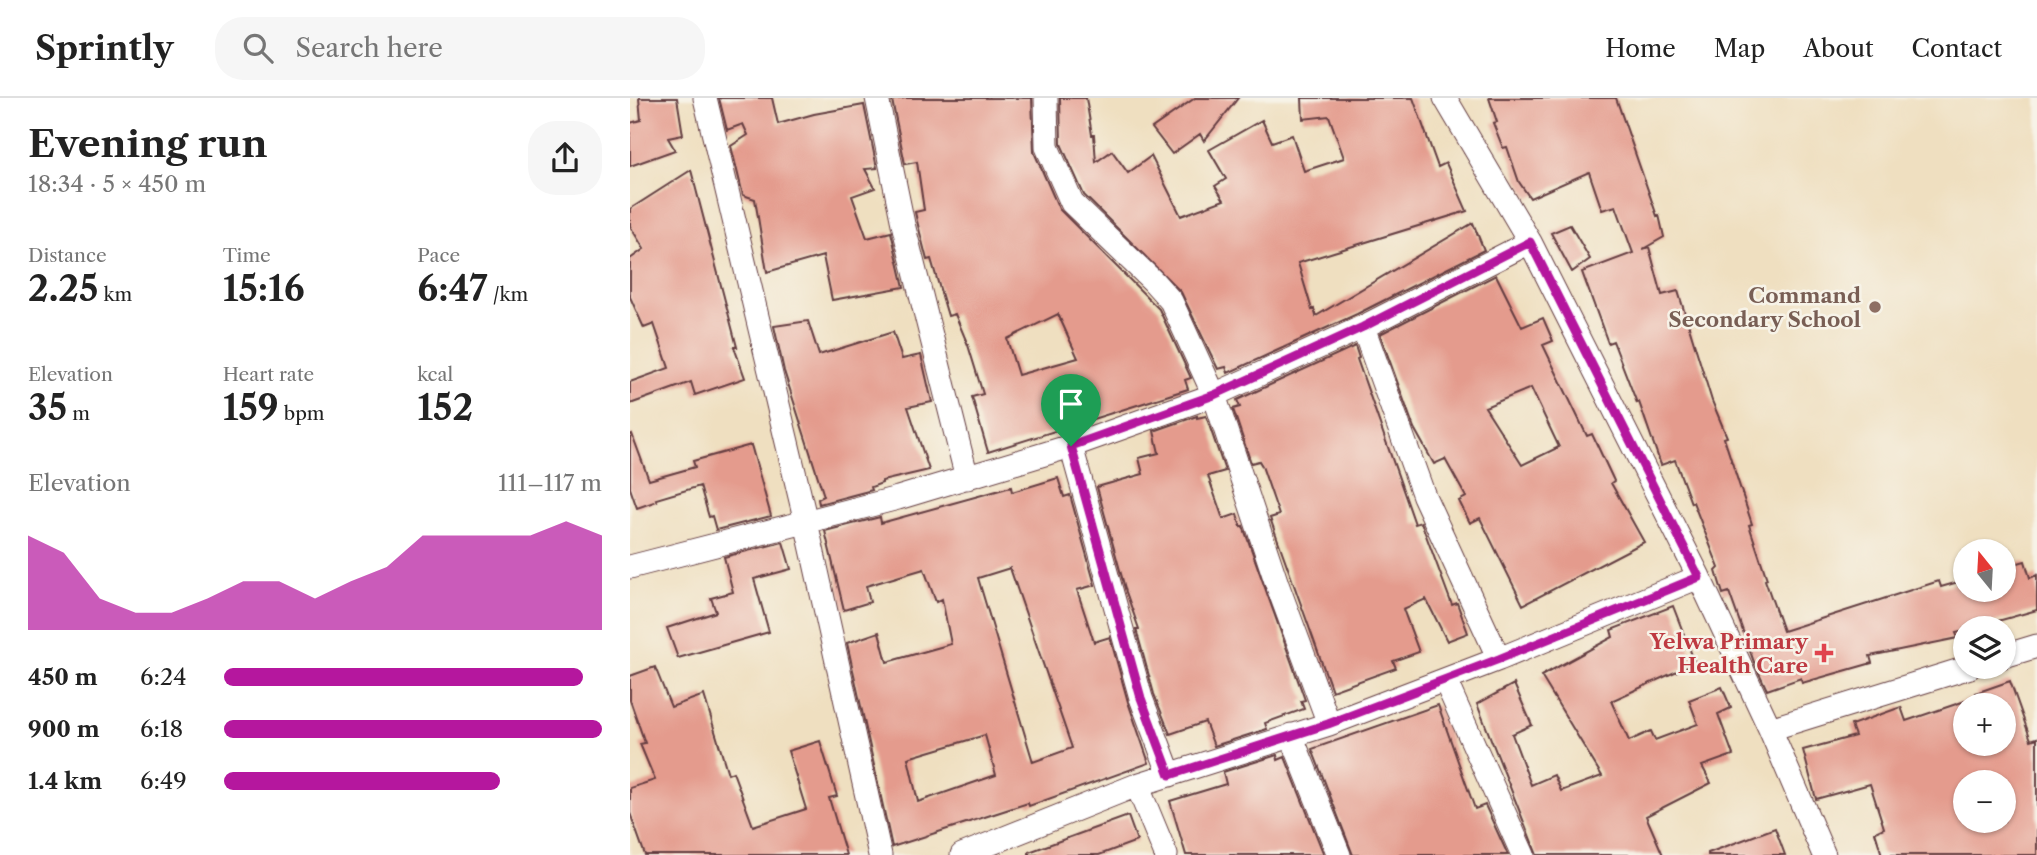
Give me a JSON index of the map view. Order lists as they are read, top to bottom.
{
  "places": {
    "other": ["Command Secondary School"],
    "health": ["Yelwa Primary Health Care"]
  },
  "north": "top",
  "page": {
    "header": "Sprintly",
    "search": "Search here",
    "nav": [
      "Home",
      "Map",
      "About",
      "Contact"
    ],
    "heading": ["Evening run", "18:34 · 5 × 450 m"],
    "stats": [
      ["Distance", "2.25 km"],
      ["Time", "15:16"],
      ["Pace", "6:47 /km"],
      ["Elevation", "35 m"],
      ["Heart rate", "159 bpm"],
      ["kcal", "152"]
    ],
    "chart": ["Elevation", "111–117 m"],
    "map_buttons": ["+", "−"],
    "list": [
      {
        "name": "450 m",
        "note": "6:24"
      },
      {
        "name": "900 m",
        "note": "6:18"
      },
      {
        "name": "1.4 km",
        "note": "6:49"
      }
    ]
  }
}
